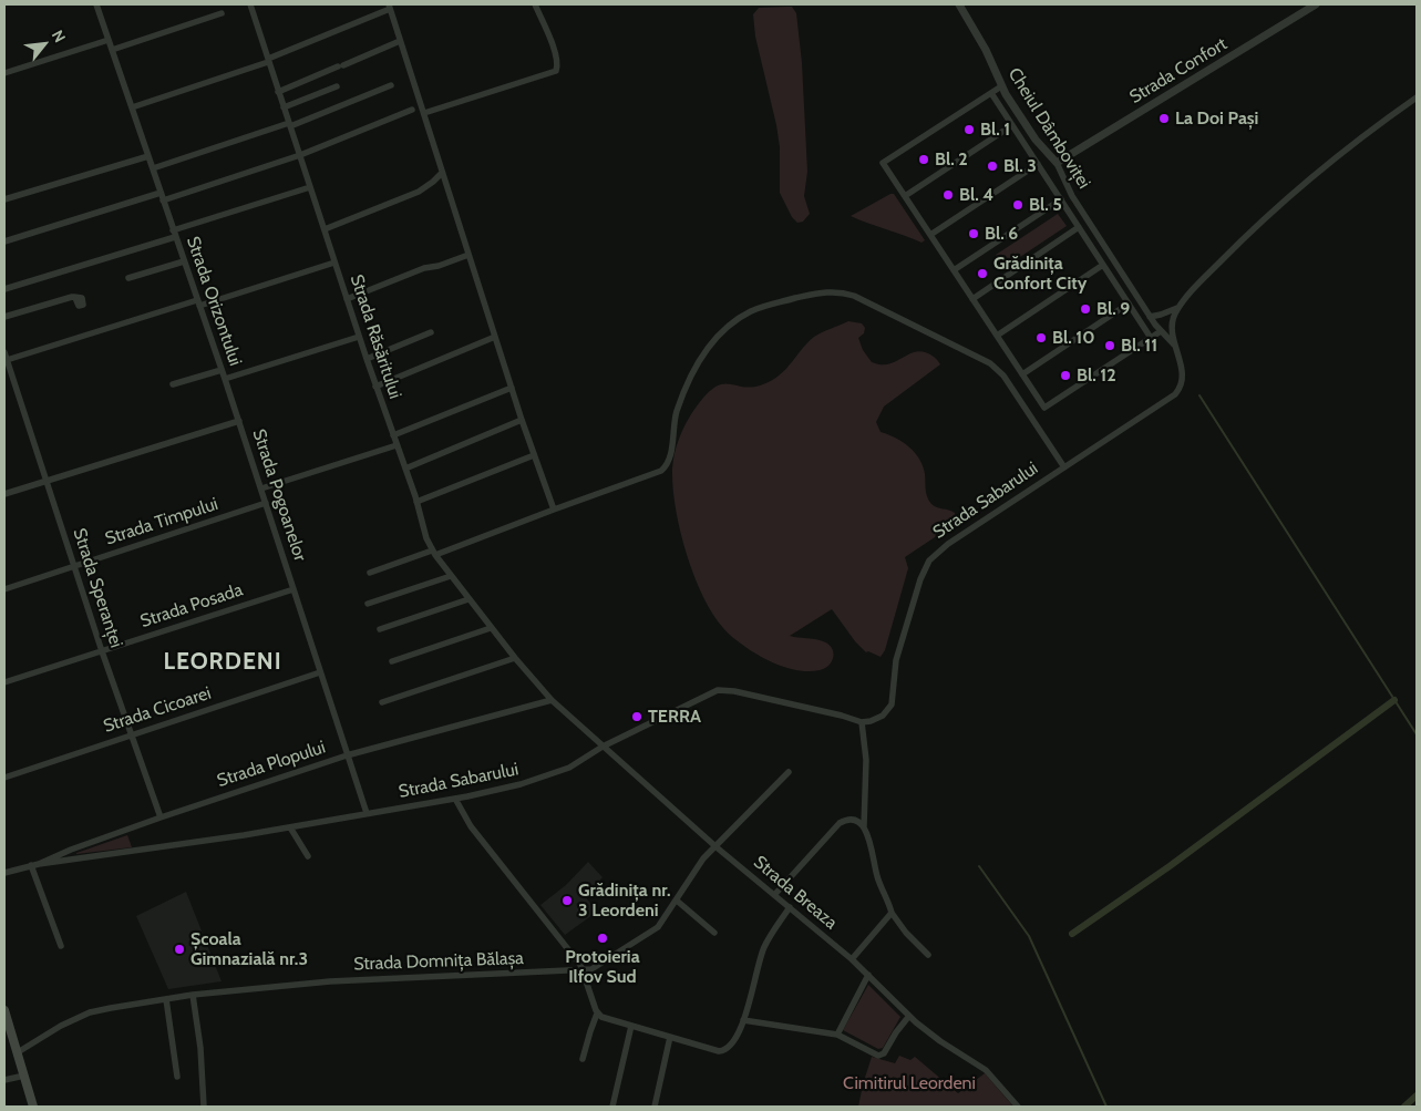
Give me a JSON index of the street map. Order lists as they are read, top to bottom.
{
  "streets": {
    "street": [
      "Strada Confort",
      "Cheiul Dâmboviței",
      "Strada Orizontului",
      "Strada Răsăritului",
      "Strada Pogoanelor",
      "Strada Sabarului",
      "Strada Timpului",
      "Strada Speranței",
      "Strada Posada",
      "Strada Cicoarei",
      "Strada Plopului",
      "Strada Breaza",
      "Strada Domnița Bălașa"
    ]
  },
  "crossings": [
    ["Strada Confort", "Cheiul Dâmboviței"],
    ["Cheiul Dâmboviței", "Strada Sabarului"],
    ["Strada Orizontului", "Strada Pogoanelor"],
    ["Strada Răsăritului", "Strada Plopului"],
    ["Strada Răsăritului", "Strada Breaza"],
    ["Strada Pogoanelor", "Strada Sabarului"],
    ["Strada Pogoanelor", "Strada Timpului"],
    ["Strada Pogoanelor", "Strada Speranței"],
    ["Strada Pogoanelor", "Strada Posada"],
    ["Strada Pogoanelor", "Strada Cicoarei"],
    ["Strada Pogoanelor", "Strada Plopului"],
    ["Strada Sabarului", "Strada Plopului"],
    ["Strada Sabarului", "Strada Breaza"],
    ["Strada Timpului", "Strada Speranței"],
    ["Strada Speranței", "Strada Posada"],
    ["Strada Speranței", "Strada Cicoarei"],
    ["Strada Speranței", "Strada Plopului"],
    ["Strada Plopului", "Strada Breaza"],
    ["Strada Breaza", "Strada Domnița Bălașa"]
  ],
  "districts": ["LEORDENI"],
  "parks": ["Cimitirul Leordeni"],
  "places": [
    "La Doi Pași",
    "Bl. 1",
    "Bl. 2",
    "Bl. 3",
    "Bl. 4",
    "Bl. 5",
    "Bl. 6",
    "Grădinița Confort City",
    "Bl. 9",
    "Bl. 10",
    "Bl. 11",
    "Bl. 12",
    "TERRA",
    "Grădinița nr. 3 Leordeni",
    "Protoieria Ilfov Sud",
    "Școala Gimnazială nr.3"
  ],
  "north": "top right"
}
